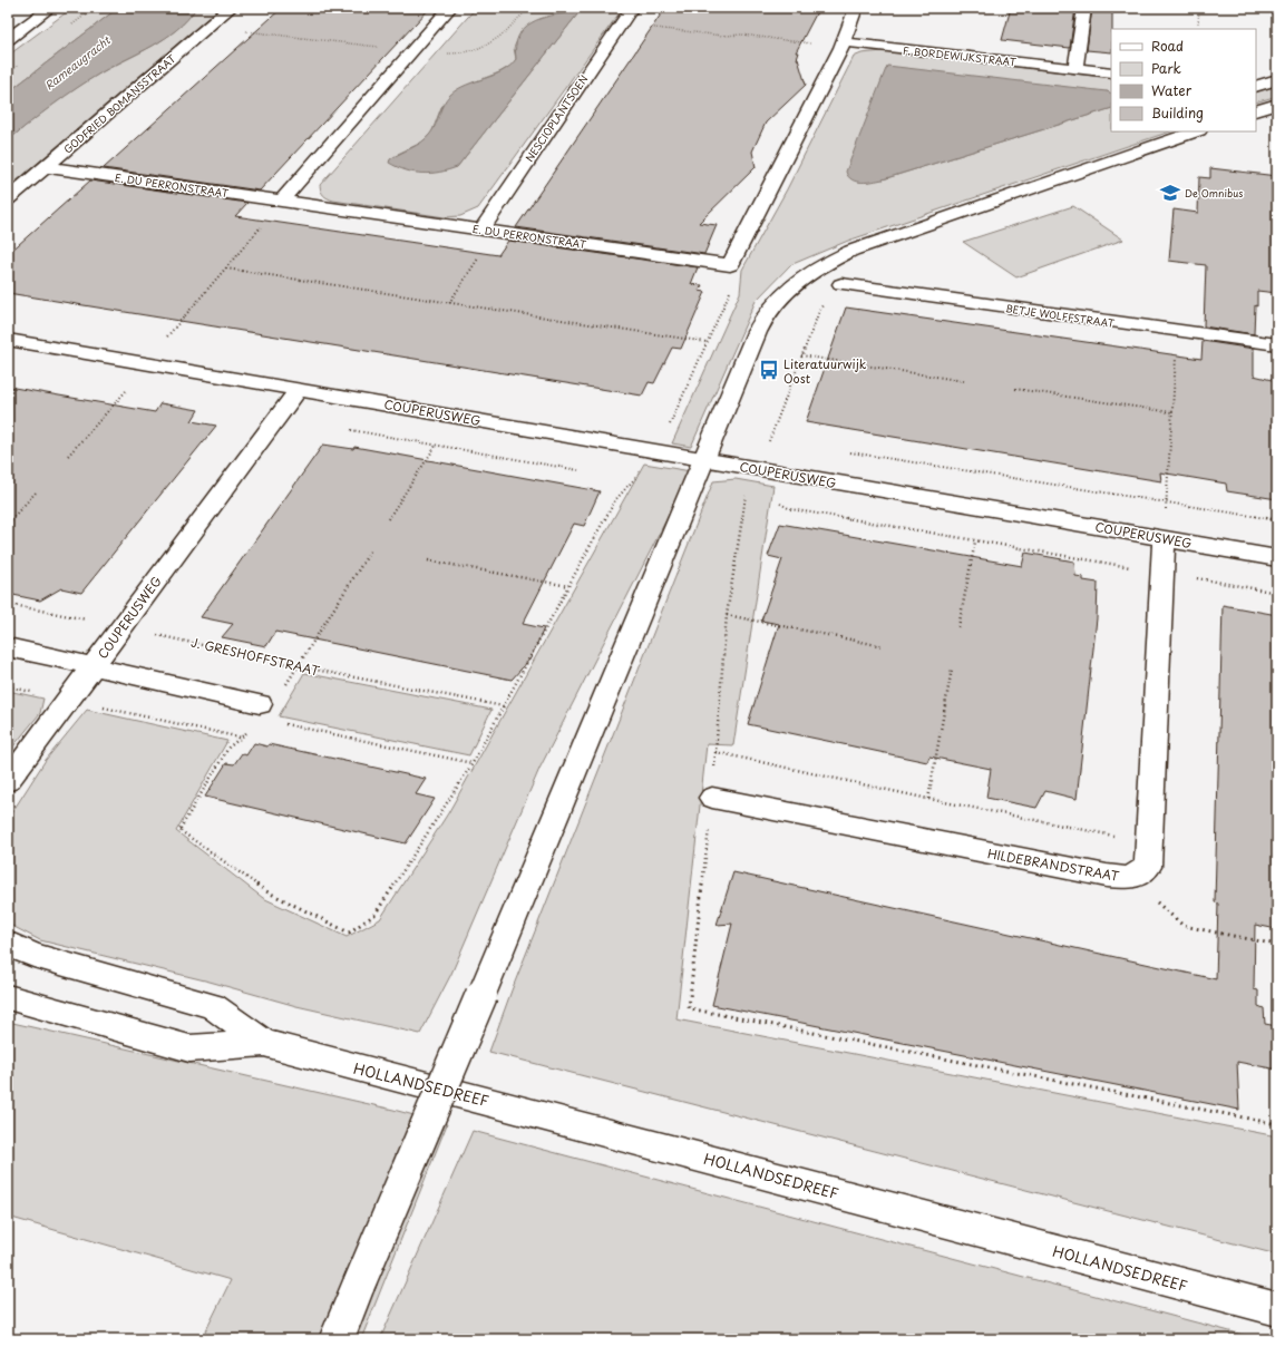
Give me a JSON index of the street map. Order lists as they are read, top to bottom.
{
  "streets": {
    "street": [
      "F. BORDEWIJKSTRAAT",
      "GODFRIED BOMANSSTRAAT",
      "NESCIOPLANTSOEN",
      "E. DU PERRONSTRAAT",
      "BETJE WOLFFSTRAAT",
      "COUPERUSWEG",
      "HILDEBRANDSTRAAT",
      "HOLLANDSEDREEF"
    ],
    "path": ["J. GRESHOFFSTRAAT"]
  },
  "crossings": [
    ["GODFRIED BOMANSSTRAAT", "E. DU PERRONSTRAAT"],
    ["NESCIOPLANTSOEN", "E. DU PERRONSTRAAT"],
    ["COUPERUSWEG", "J. GRESHOFFSTRAAT"],
    ["COUPERUSWEG", "HILDEBRANDSTRAAT"]
  ],
  "water": ["Rameaugracht"],
  "places": {
    "school or university": ["De Omnibus"],
    "bus stop": ["Literatuurwijk Oost"]
  },
  "legend": [
    "Road",
    "Park",
    "Water",
    "Building"
  ]
}
